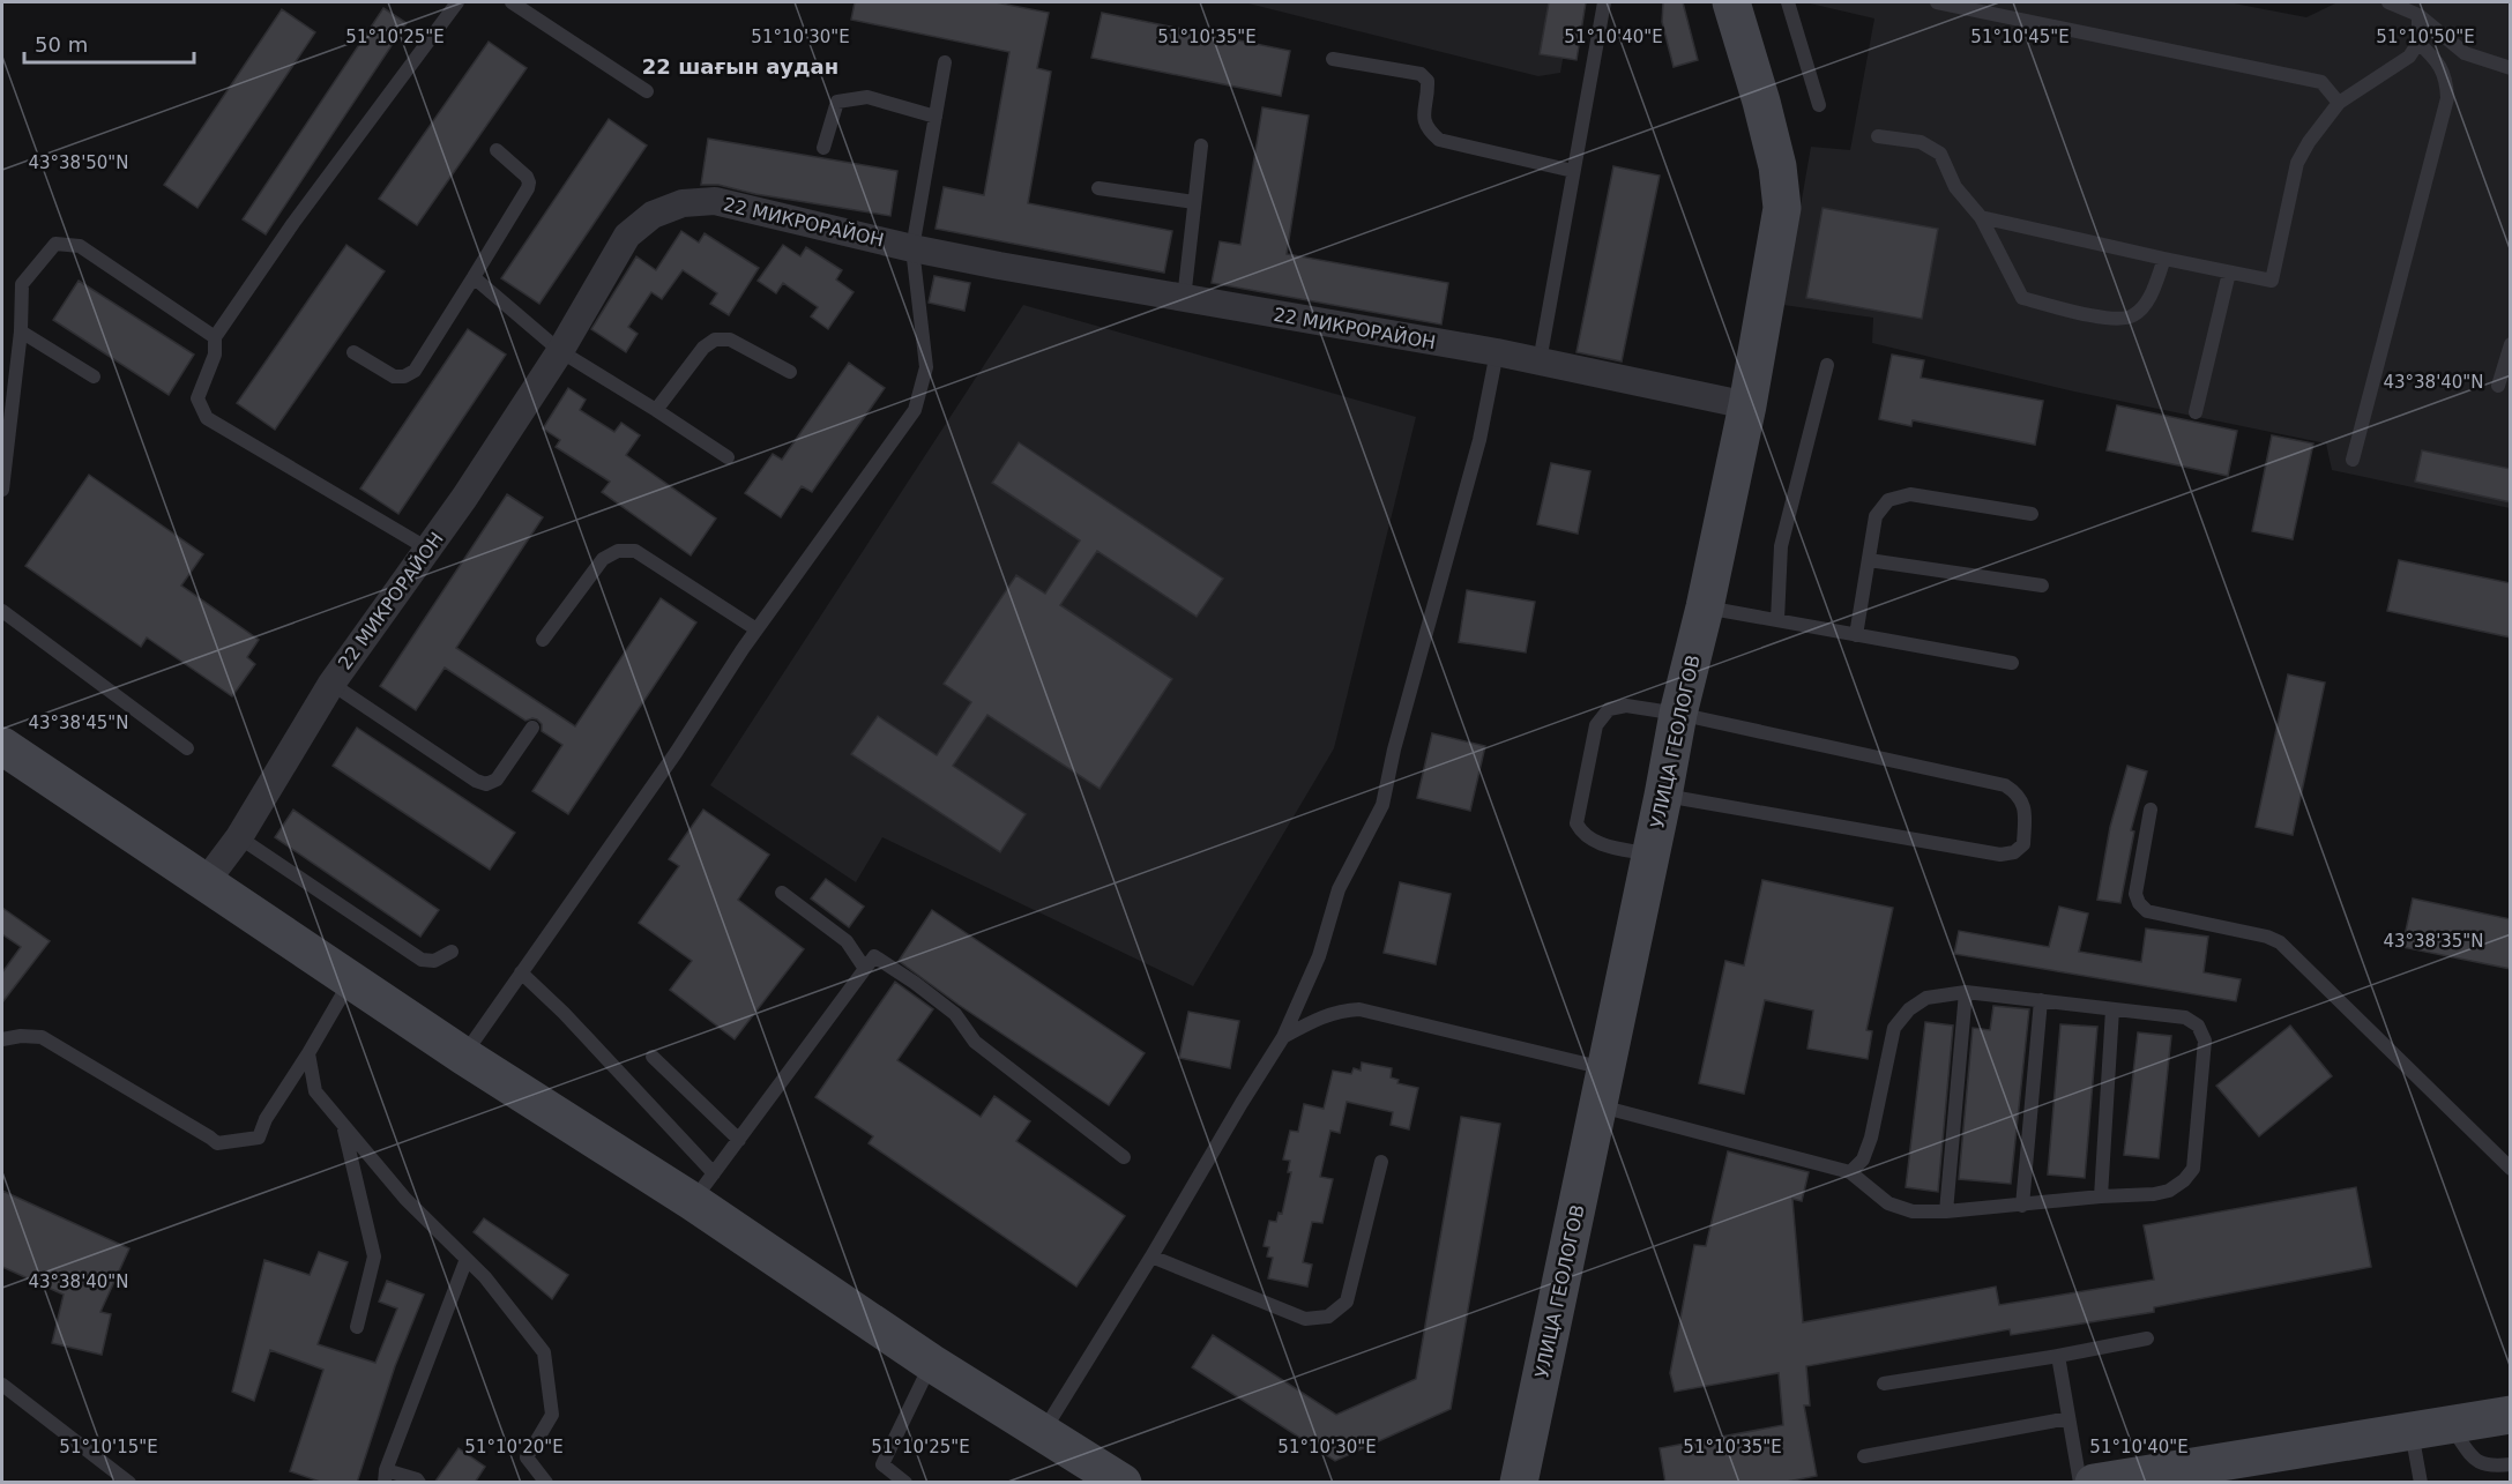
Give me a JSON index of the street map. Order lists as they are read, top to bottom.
{
  "streets": {
    "main road": ["УЛИЦА ГЕОЛОГОВ"],
    "street": ["22 МИКРОРАЙОН"]
  },
  "crossings": [
    ["22 МИКРОРАЙОН", "УЛИЦА ГЕОЛОГОВ"]
  ],
  "districts": ["22 шағын аудан"],
  "scale_bar": "50 m",
  "coordinates": [
    "51°10'50\"E",
    "51°10'25\"E",
    "51°10'30\"E",
    "51°10'35\"E",
    "51°10'40\"E",
    "51°10'45\"E",
    "43°38'50\"N",
    "43°38'40\"N",
    "43°38'45\"N",
    "43°38'35\"N",
    "51°10'15\"E",
    "51°10'20\"E"
  ]
}
